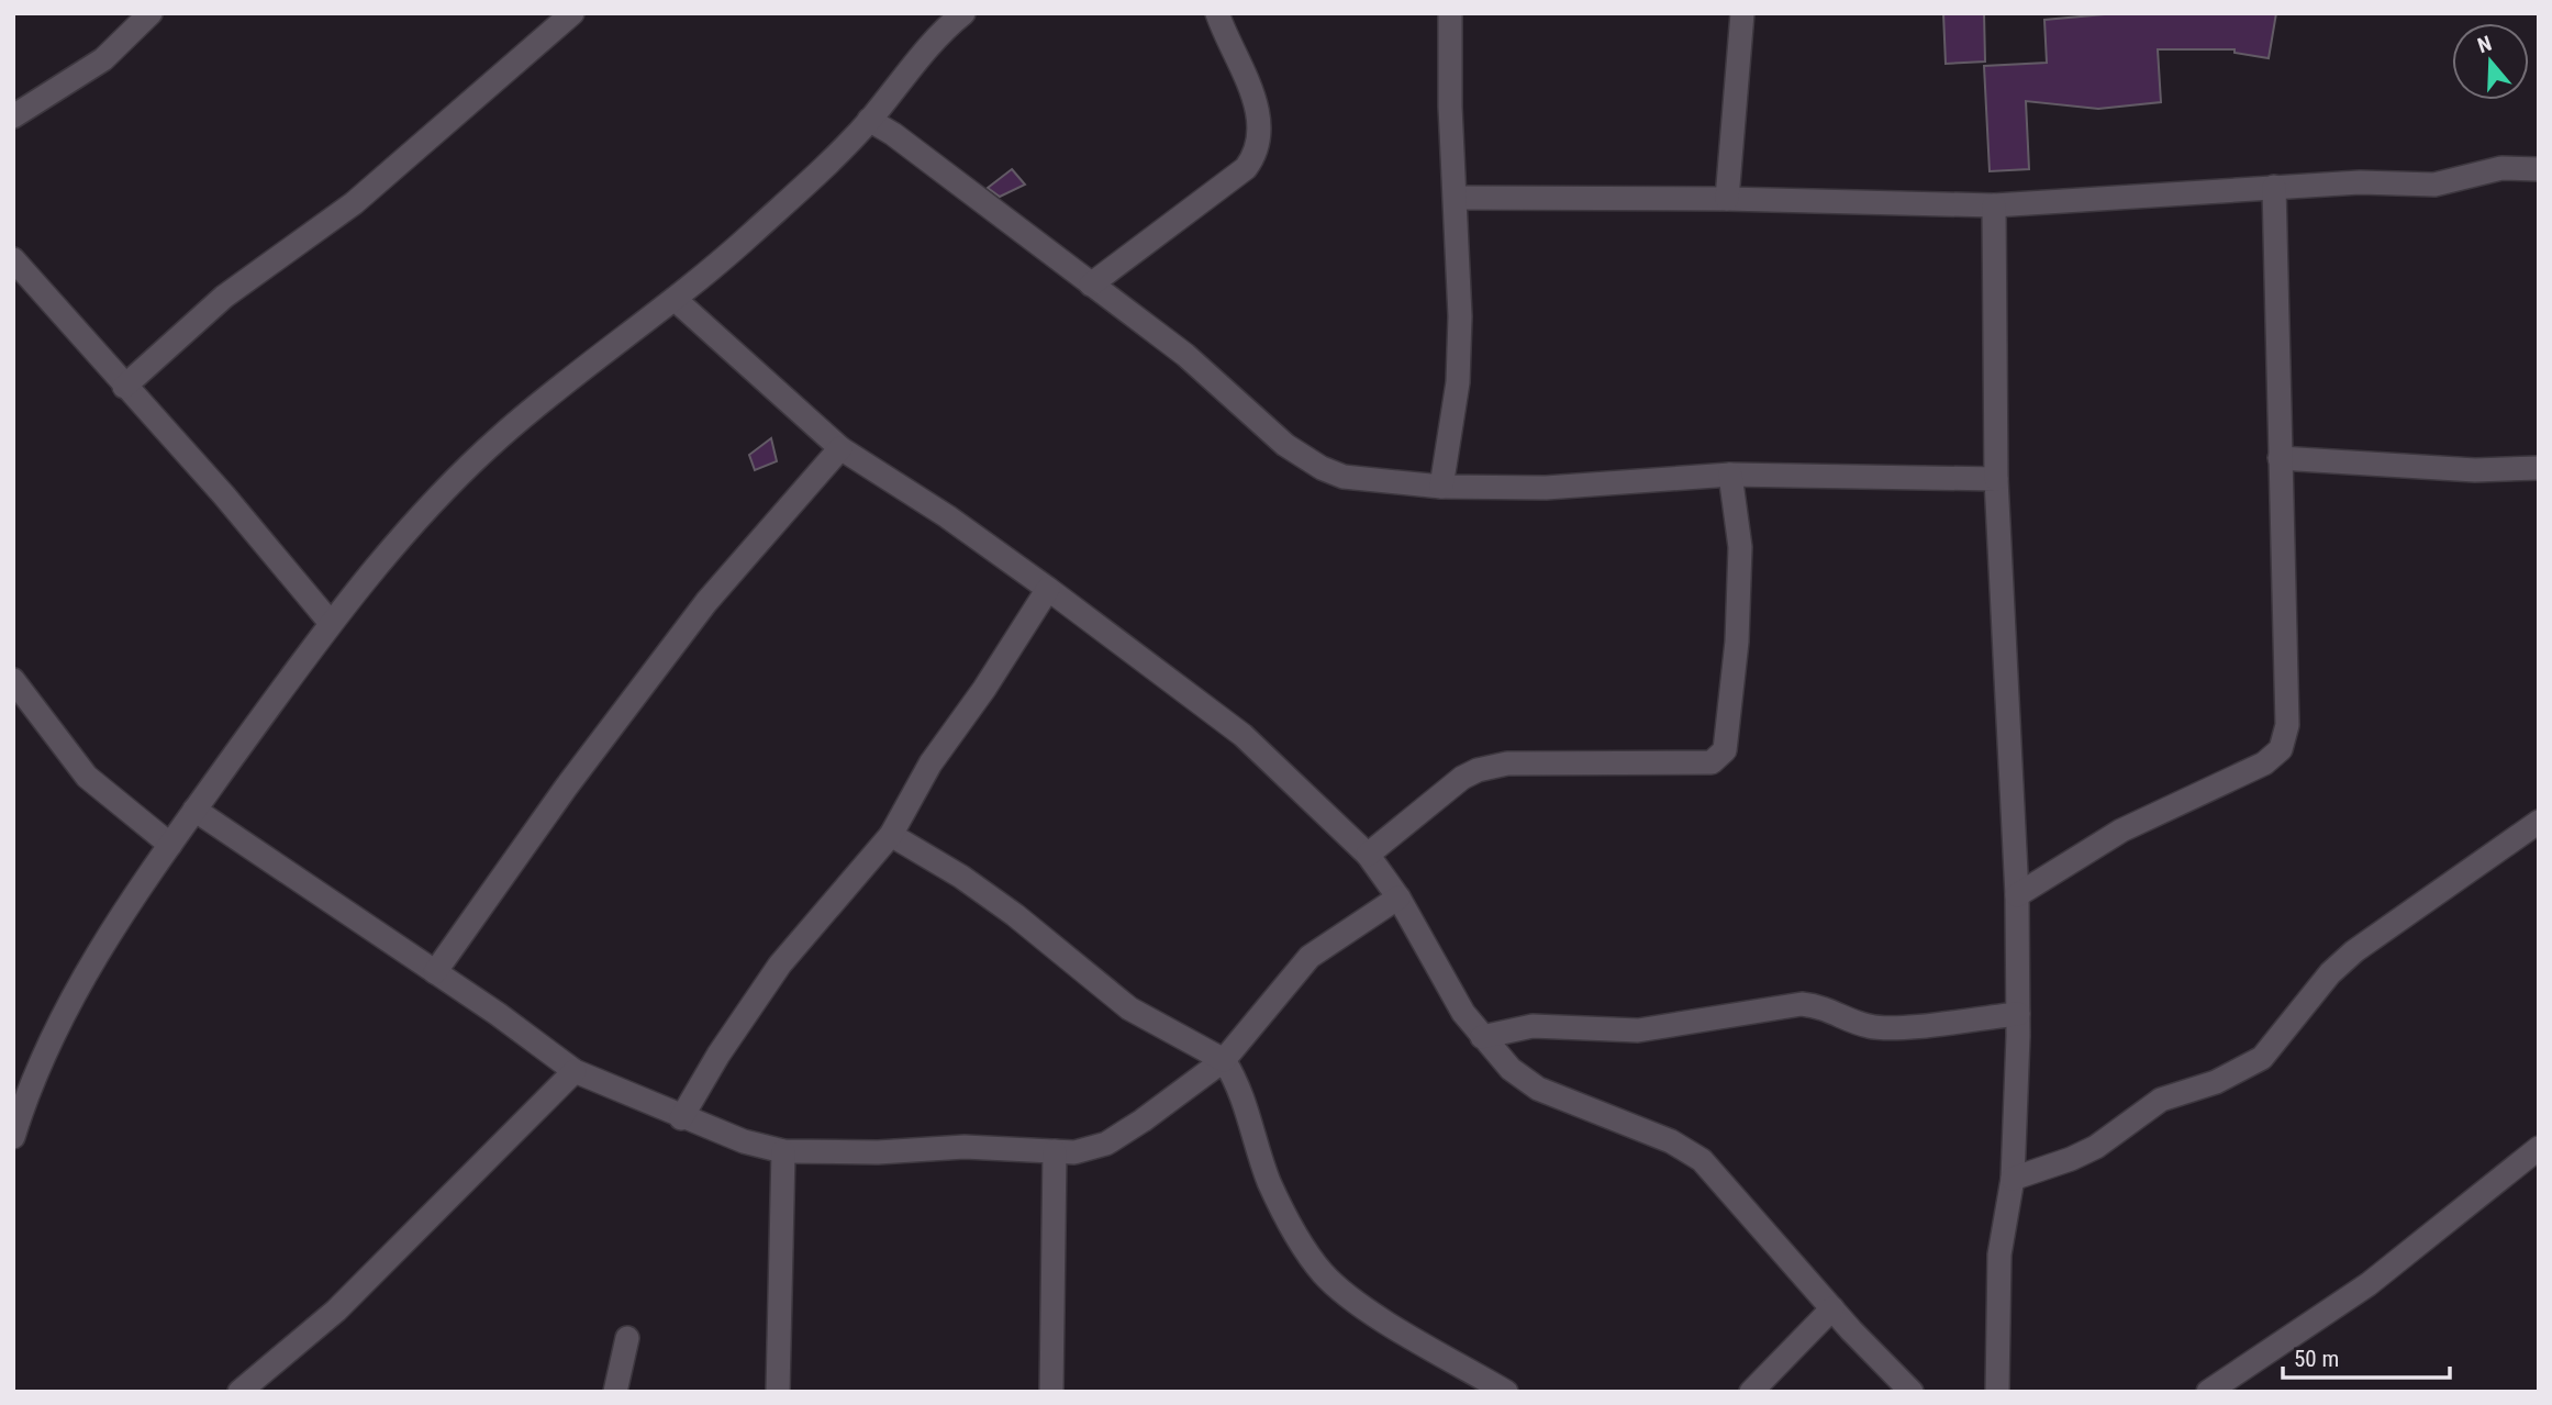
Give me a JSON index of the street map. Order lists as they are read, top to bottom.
{
  "scale_bar": "50 m",
  "north": "top"
}
